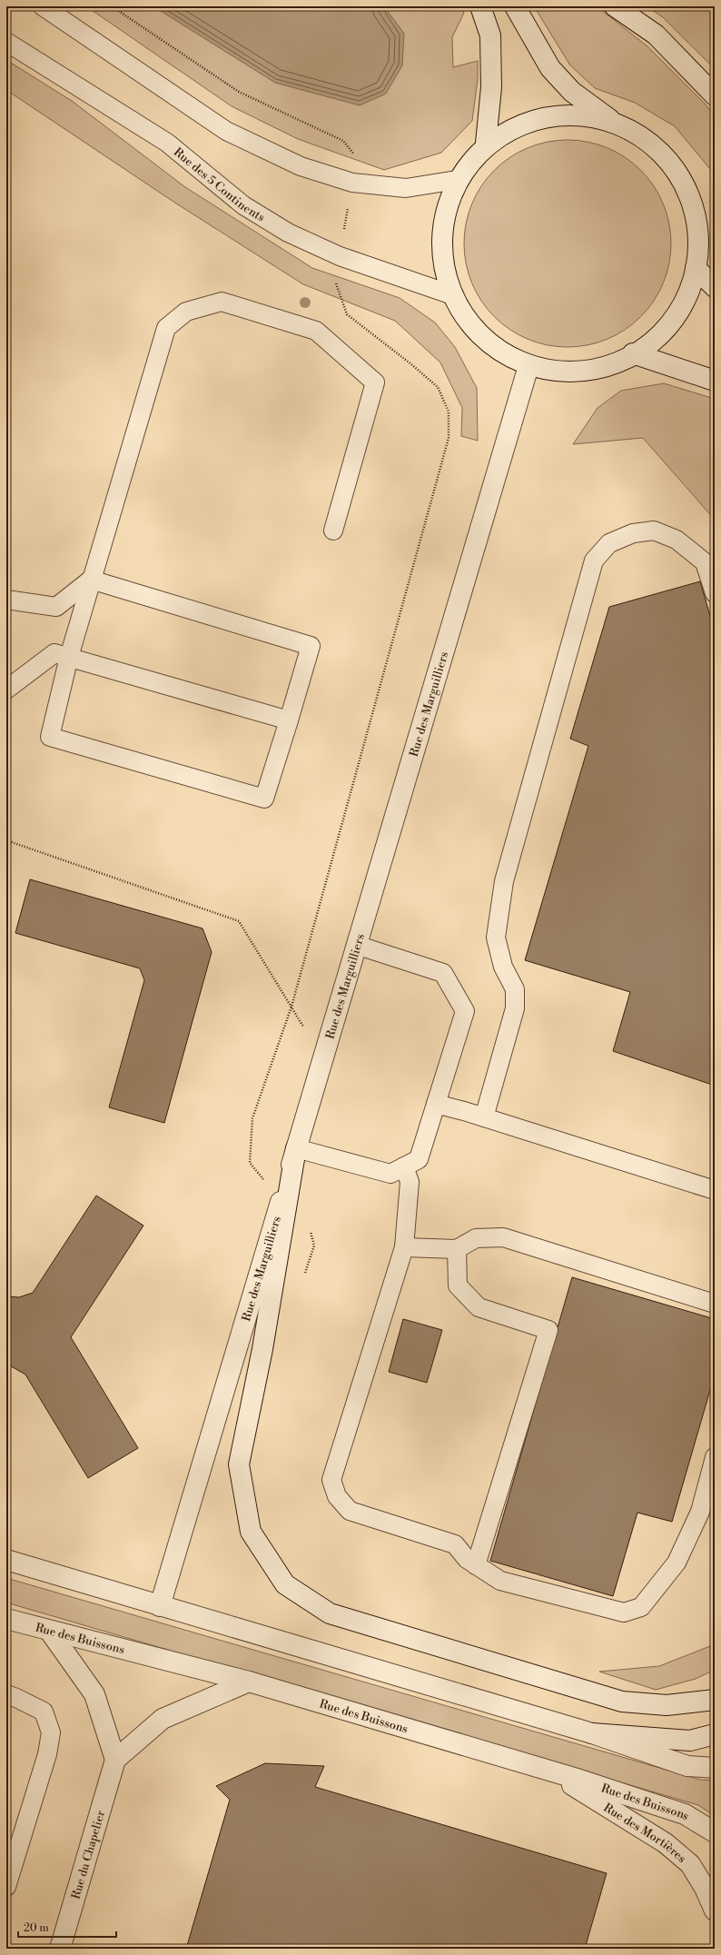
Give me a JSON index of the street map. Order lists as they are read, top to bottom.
{
  "streets": {
    "street": [
      "Rue des Marguilliers",
      "Rue des Buissons",
      "Rue des Mortières",
      "Rue du Chapelier"
    ],
    "lane": ["Rue des 5 Continents"]
  },
  "crossings": [
    ["Rue des Buissons", "Rue des Mortières"]
  ],
  "scale_bar": "20 m"
}
